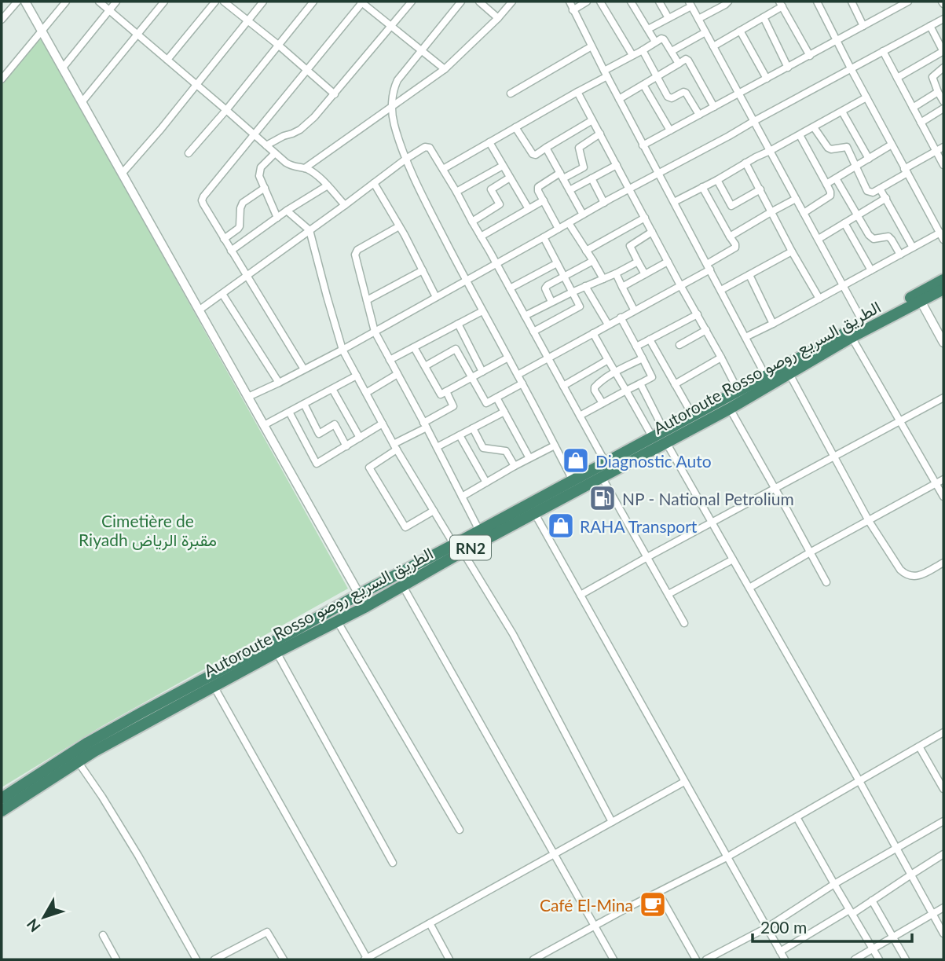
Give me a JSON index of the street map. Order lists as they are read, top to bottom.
{
  "streets": {
    "highway": ["Autoroute Rosso الطريق السريع روصو", "RN2"]
  },
  "parks": ["Cimetière de Riyadh مقبرة الرياض"],
  "places": {
    "shop": ["Diagnostic Auto", "RAHA Transport"],
    "fuel station": ["NP - National Petrolium"],
    "cafe": ["Café El-Mina"]
  },
  "scale_bar": "200 m",
  "north": "bottom left"
}
